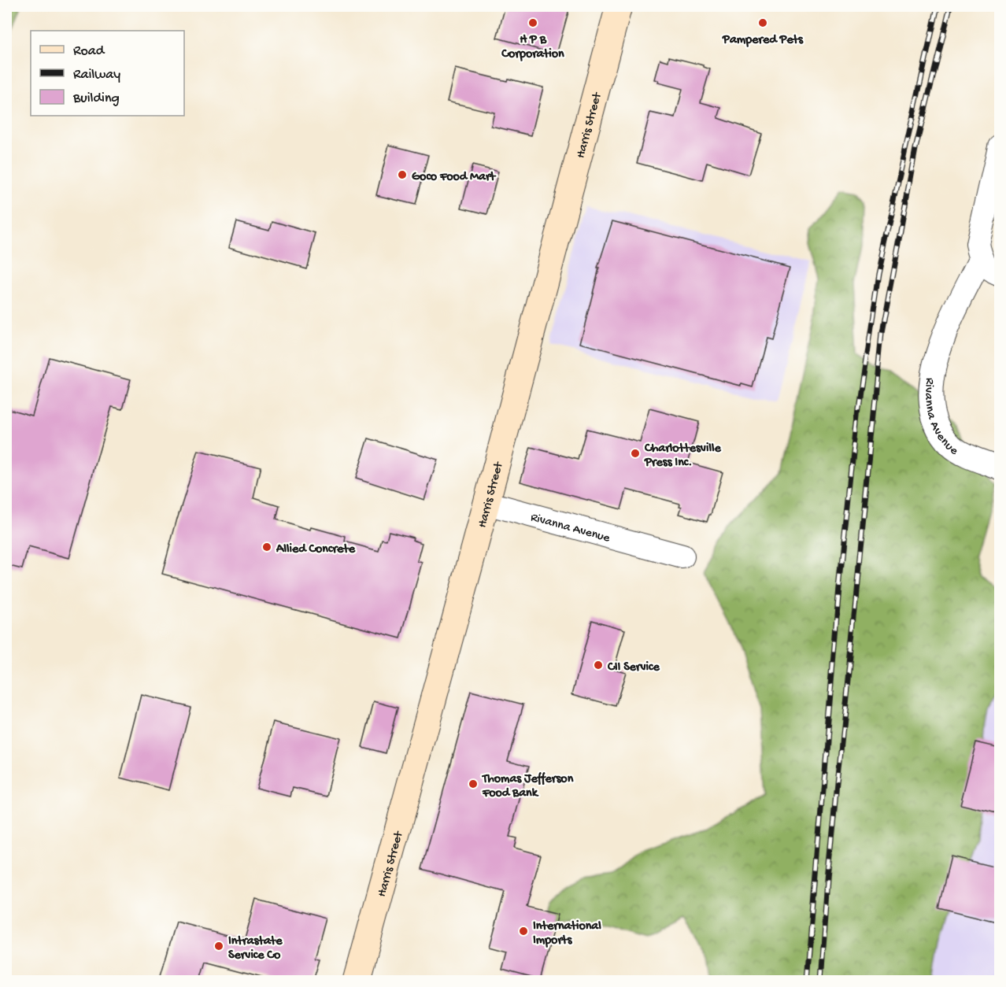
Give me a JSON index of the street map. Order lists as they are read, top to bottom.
{
  "streets": {
    "street": ["Harris Street", "Rivanna Avenue"]
  },
  "crossings": [
    ["Harris Street", "Rivanna Avenue"]
  ],
  "places": [
    "H P B Corporation",
    "Pampered Pets",
    "Goco Food Mart",
    "Charlottesville Press Inc.",
    "Allied Concrete",
    "CII Service",
    "Thomas Jefferson Food Bank",
    "International Imports",
    "Intrastate Service Co"
  ],
  "legend": ["Road", "Railway", "Building"]
}
